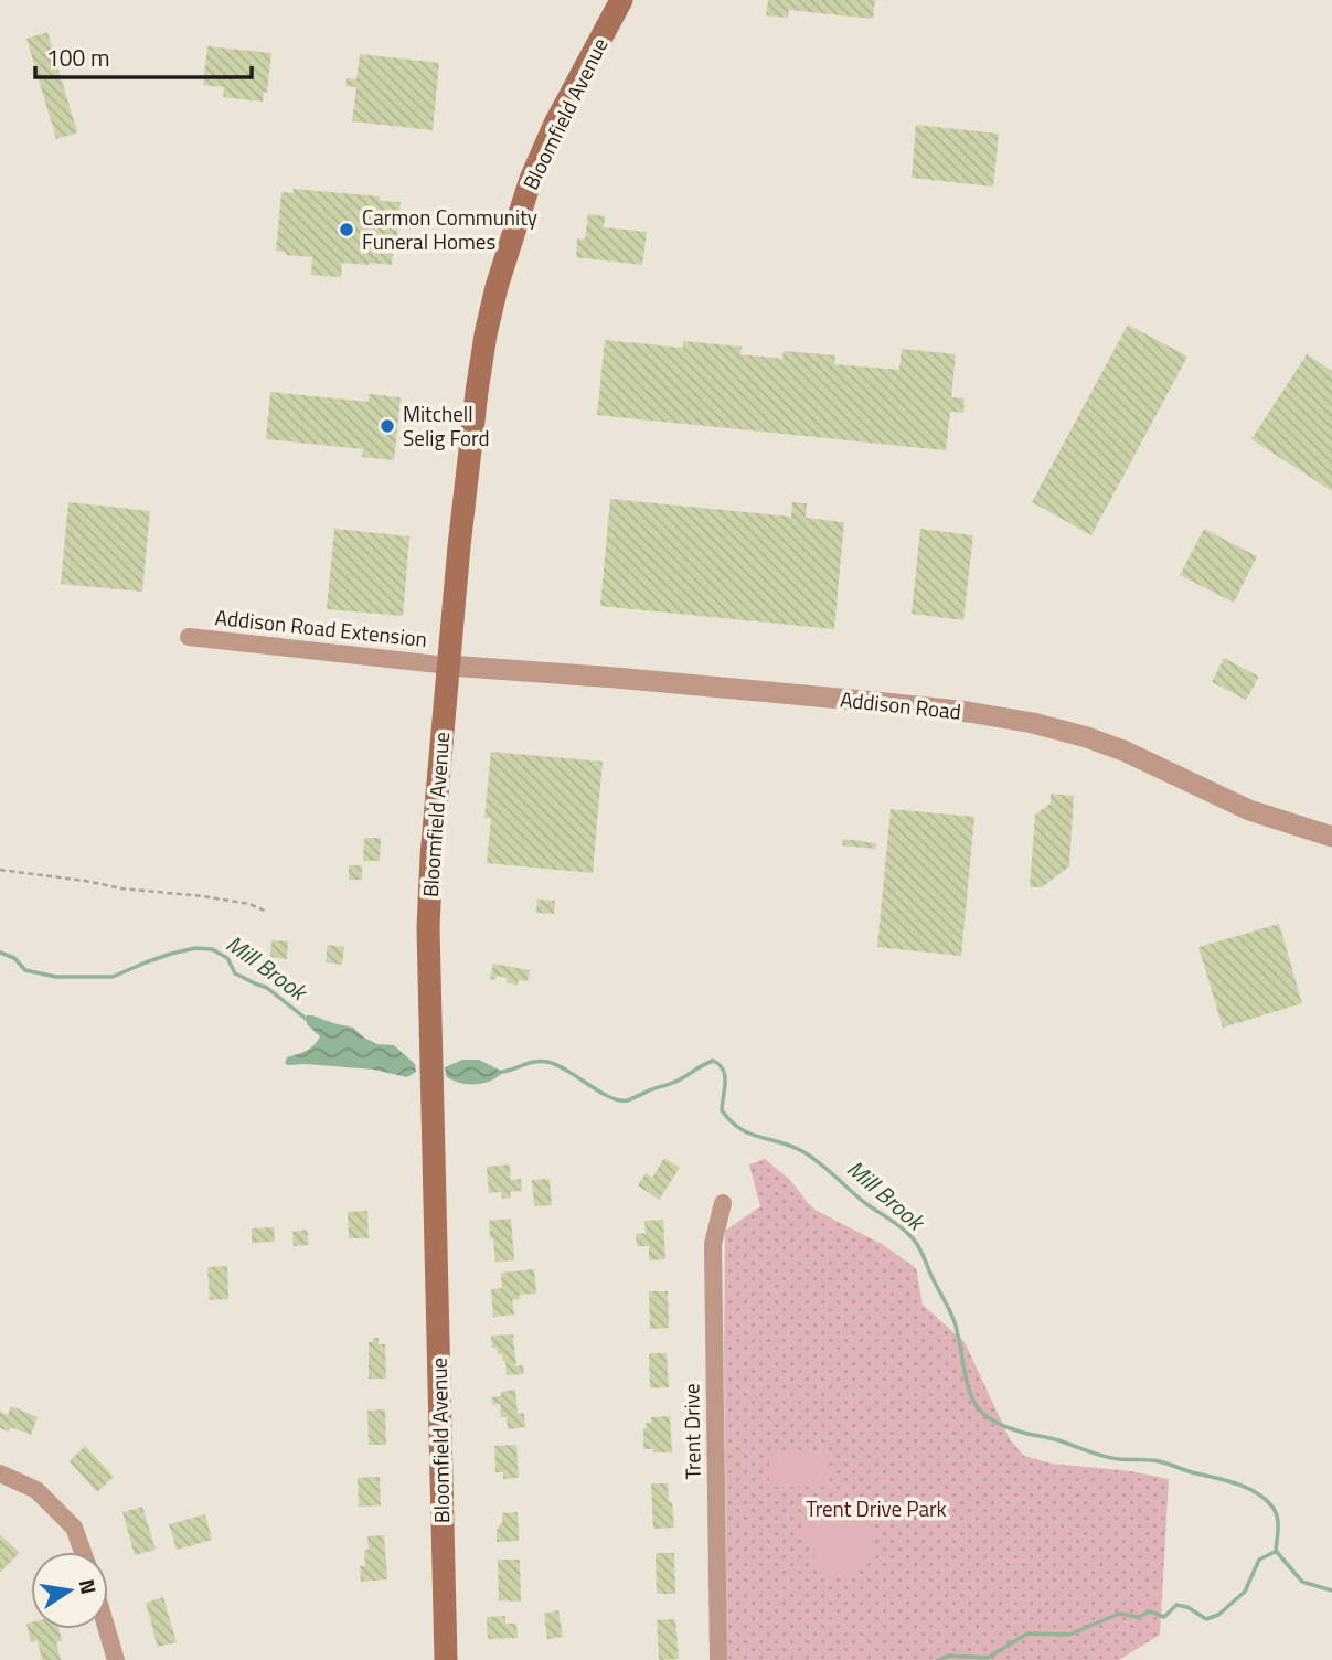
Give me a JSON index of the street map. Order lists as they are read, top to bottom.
{
  "streets": {
    "main road": ["Bloomfield Avenue"],
    "street": ["Addison Road Extension", "Addison Road", "Trent Drive"]
  },
  "crossings": [
    ["Bloomfield Avenue", "Addison Road Extension"],
    ["Bloomfield Avenue", "Addison Road"],
    ["Addison Road Extension", "Addison Road"]
  ],
  "water": ["Mill Brook"],
  "parks": ["Trent Drive Park"],
  "places": ["Carmon Community Funeral Homes", "Mitchell Selig Ford"],
  "scale_bar": "100 m",
  "north": "right"
}
